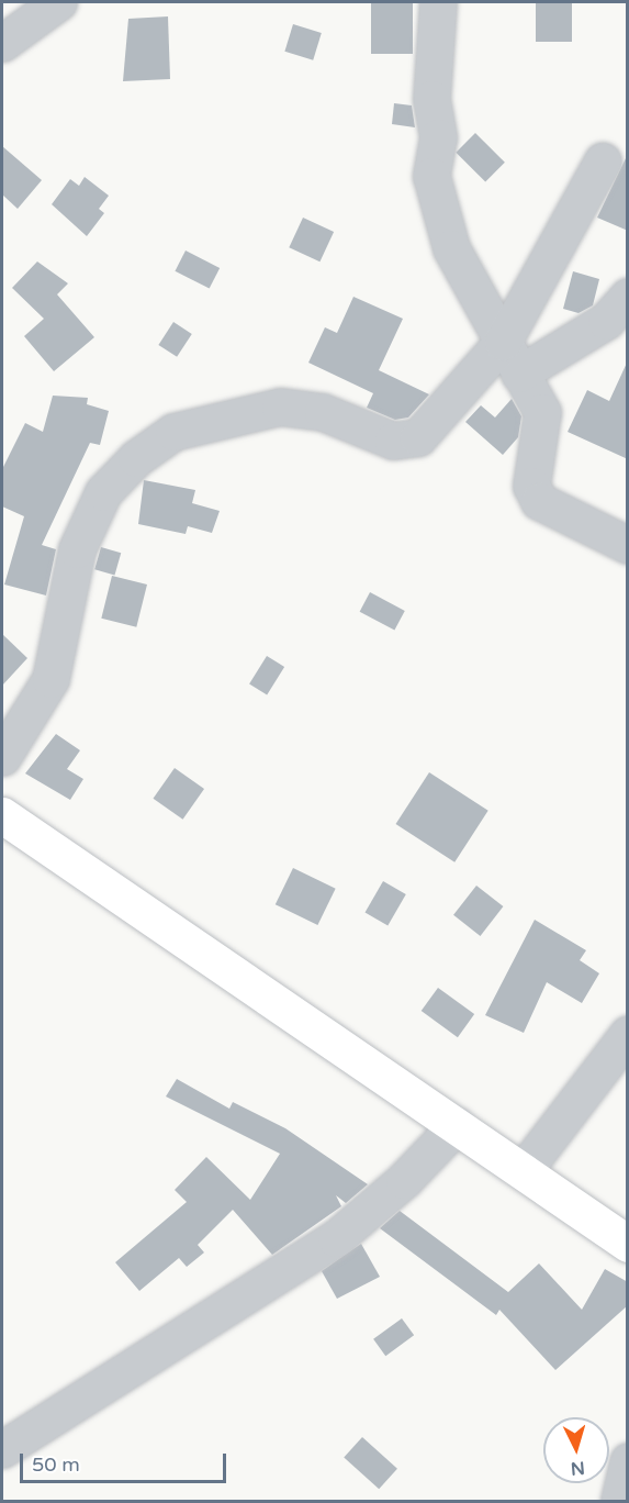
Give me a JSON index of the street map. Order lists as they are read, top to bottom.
{
  "scale_bar": "50 m",
  "north": "bottom"
}
